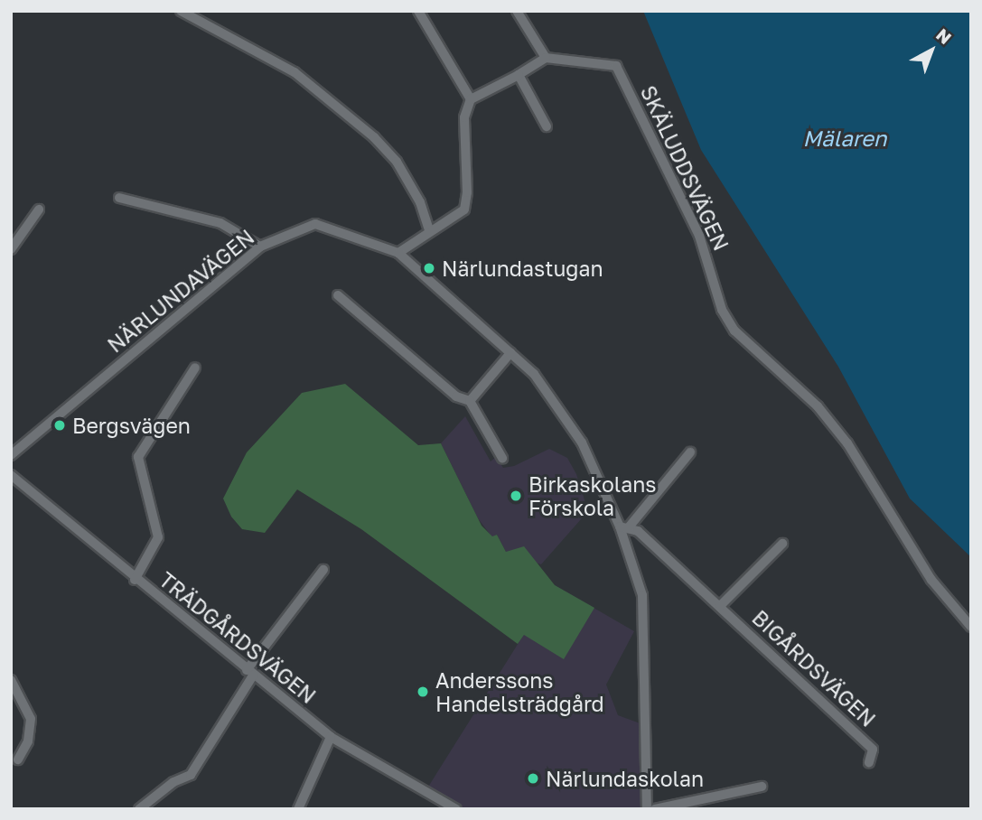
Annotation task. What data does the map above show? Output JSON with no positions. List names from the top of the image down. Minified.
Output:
{"streets":{"street":["SKÄLUDDSVÄGEN","NÄRLUNDAVÄGEN","TRÄDGÅRDSVÄGEN","BIGÅRDSVÄGEN"]},"crossings":[["NÄRLUNDAVÄGEN","BIGÅRDSVÄGEN"]],"water":["Mälaren"],"places":["Närlundastugan","Bergsvägen","Birkaskolans Förskola","Anderssons Handelsträdgård","Närlundaskolan"],"north":"top right"}
